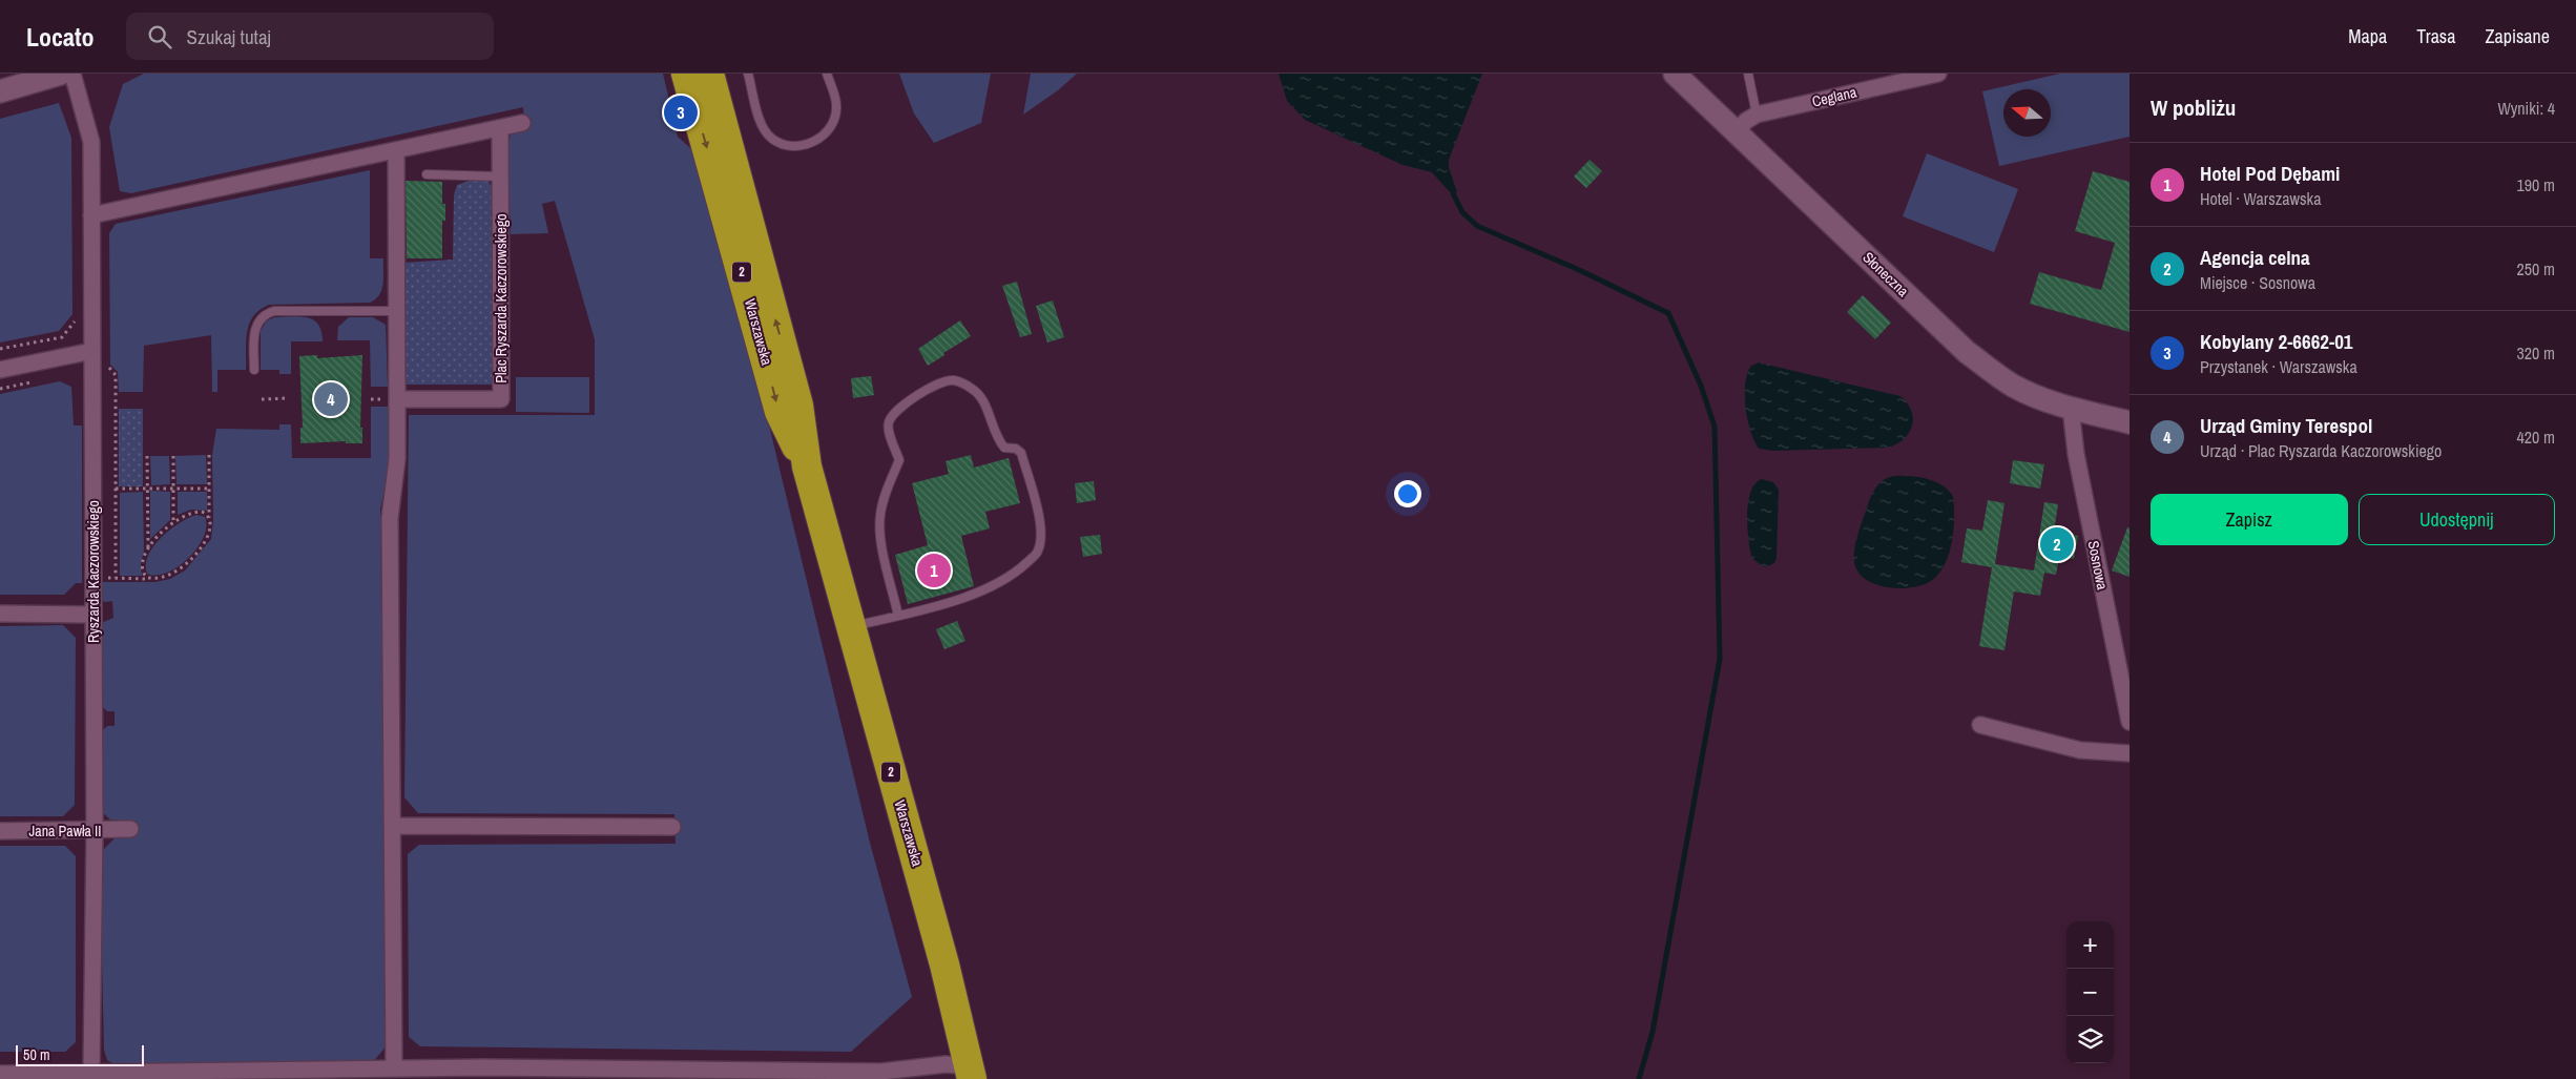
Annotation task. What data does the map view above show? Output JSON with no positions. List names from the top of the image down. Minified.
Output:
{"streets":{"highway":["2","Warszawska"],"street":["Ceglana","Słoneczna","Plac Ryszarda Kaczorowskiego","Sosnowa","Ryszarda Kaczorowskiego","Jana Pawła II"]},"crossings":[["Ceglana","Słoneczna"],["Słoneczna","Sosnowa"],["Ryszarda Kaczorowskiego","Jana Pawła II"]],"scale_bar":"50 m","north":"left","page":{"header":"Locato","search":"Szukaj tutaj","nav":["Mapa","Trasa","Zapisane"],"heading":["W pobliżu","Wyniki: 4"],"pins":["3","4","2","1"],"list":[{"mark":"1","name":"Hotel Pod Dębami","note":"Hotel · Warszawska","value":"190 m"},{"mark":"2","name":"Agencja celna","note":"Miejsce · Sosnowa","value":"250 m"},{"mark":"3","name":"Kobylany 2-6662-01","note":"Przystanek · Warszawska","value":"320 m"},{"mark":"4","name":"Urząd Gminy Terespol","note":"Urząd · Plac Ryszarda Kaczorowskiego","value":"420 m"}],"buttons":["Zapisz","Udostępnij"],"map_buttons":["+","−"],"scale":"50 m"}}
